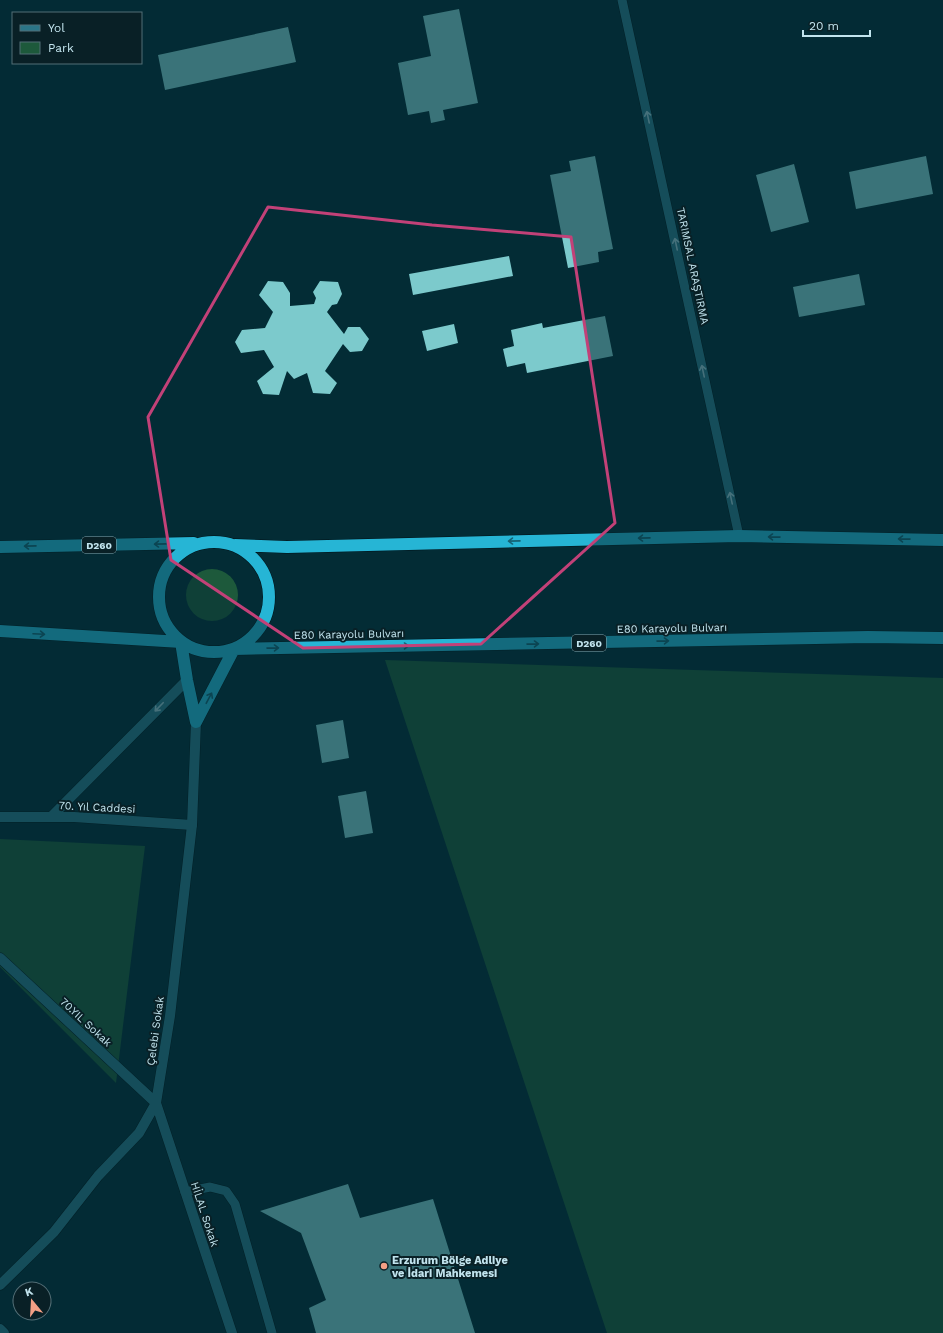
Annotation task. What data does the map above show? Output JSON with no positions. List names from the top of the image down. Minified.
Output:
{"streets":{"highway":["D260","E80 Karayolu Bulvarı"],"street":["70. Yıl Caddesi","70.YIL Sokak","Çelebi Sokak","HİLAL Sokak"],"lane":["TARIMSAL ARAŞTIRMA"]},"crossings":[["D260","E80 Karayolu Bulvarı"],["70. Yıl Caddesi","Çelebi Sokak"],["70.YIL Sokak","Çelebi Sokak"],["70.YIL Sokak","HİLAL Sokak"],["Çelebi Sokak","HİLAL Sokak"]],"one_way":["TARIMSAL ARAŞTIRMA"],"places":["Erzurum Bölge Adliye ve İdari Mahkemesi"],"legend":["Yol","Park"],"scale_bar":"20 m","north":"top"}
